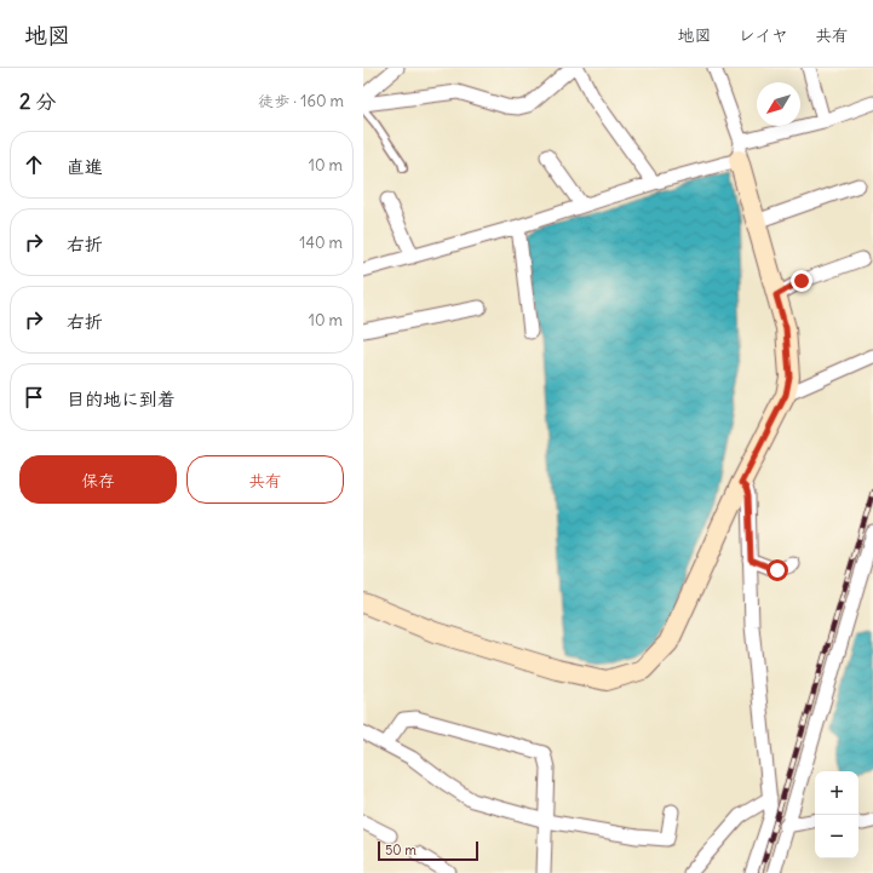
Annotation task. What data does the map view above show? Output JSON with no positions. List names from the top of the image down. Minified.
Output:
{"scale_bar":"50 m","north":"bottom left","page":{"header":"地図","nav":["地図","レイヤ","共有"],"heading":["2 分","徒歩 · 160 m"],"list":[["直進","10 m"],["右折","140 m"],["右折","10 m"],"目的地に到着"],"buttons":["保存","共有"],"map_buttons":["+","−"],"scale":"50 m"}}
